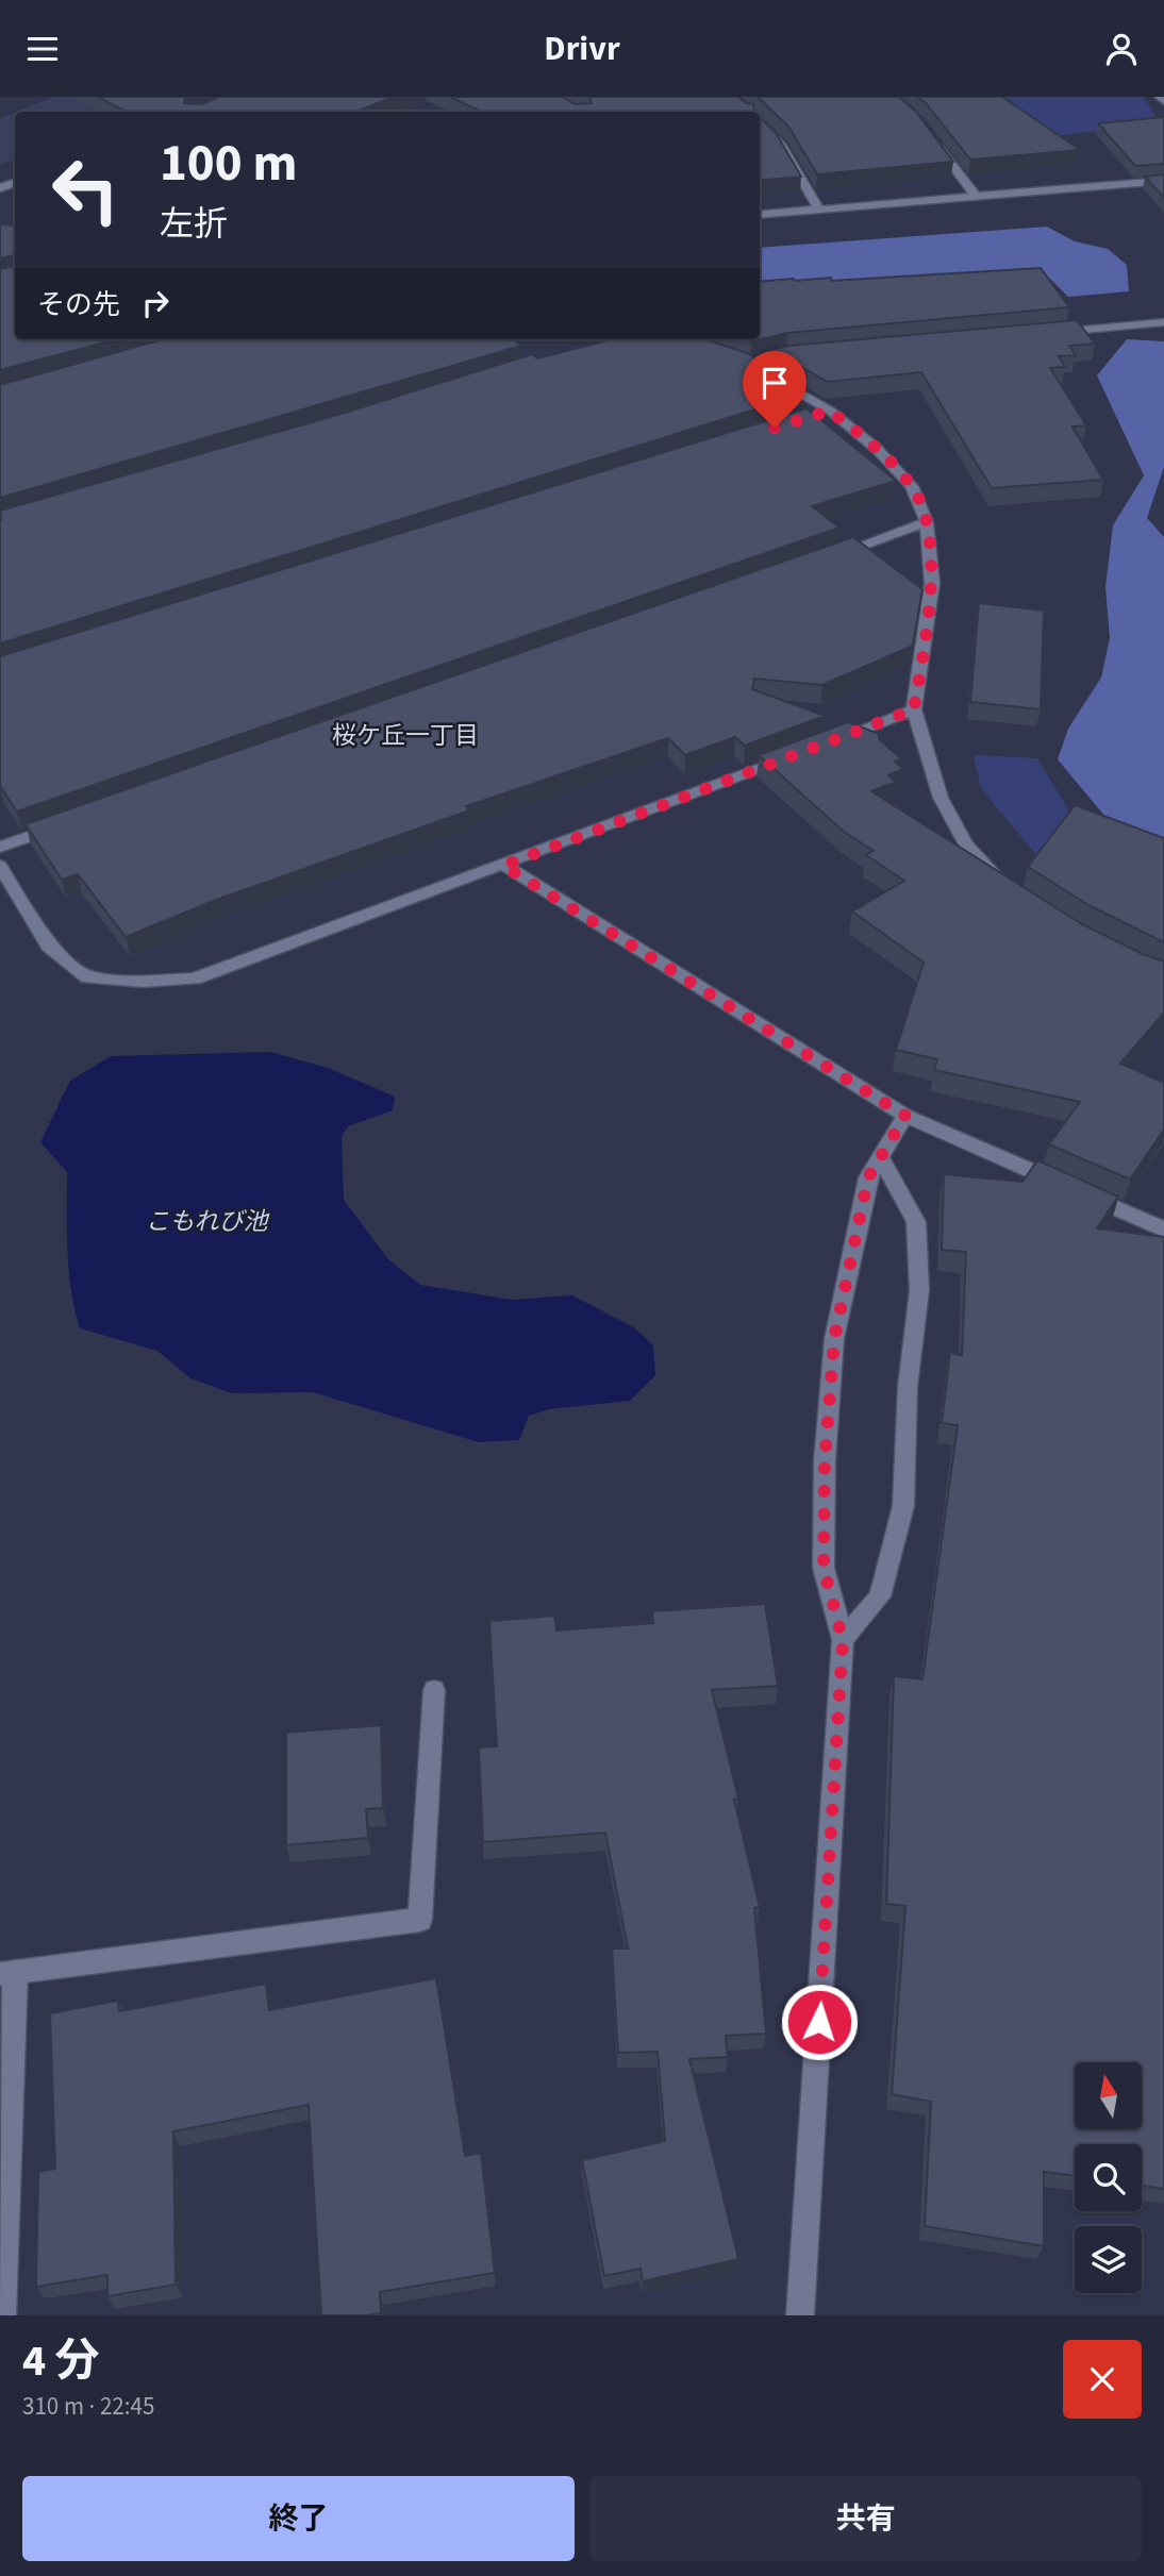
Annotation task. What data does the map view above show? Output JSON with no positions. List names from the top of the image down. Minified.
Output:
{"districts":["桜ケ丘一丁目"],"water":["こもれび池"],"north":"top","page":{"header":"Drivr","turn":["100 m","左折"],"then":"その先","heading":["4 分","310 m · 22:45"],"buttons":["終了","共有"]}}
